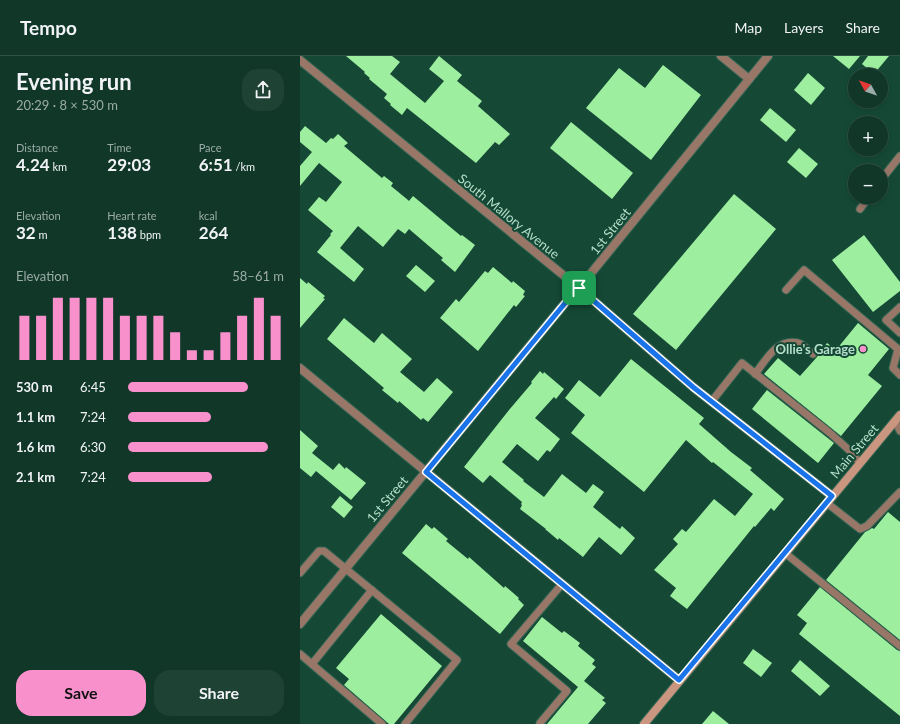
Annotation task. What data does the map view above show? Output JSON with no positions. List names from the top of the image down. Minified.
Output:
{"streets":{"main road":["Main Street"],"street":["South Mallory Avenue","1st Street"]},"crossings":[["South Mallory Avenue","1st Street"],["South Mallory Avenue","Main Street"]],"places":["Ollie's Garage"],"north":"top left","page":{"header":"Tempo","nav":["Map","Layers","Share"],"heading":["Evening run","20:29 · 8 × 530 m"],"map_buttons":["+","−"],"stats":[["Distance","4.24 km"],["Time","29:03"],["Pace","6:51 /km"],["Elevation","32 m"],["Heart rate","138 bpm"],["kcal","264"]],"chart":["Elevation","58–61 m"],"list":[{"name":"530 m","note":"6:45"},{"name":"1.1 km","note":"7:24"},{"name":"1.6 km","note":"6:30"},{"name":"2.1 km","note":"7:24"}],"buttons":["Save","Share"]}}
